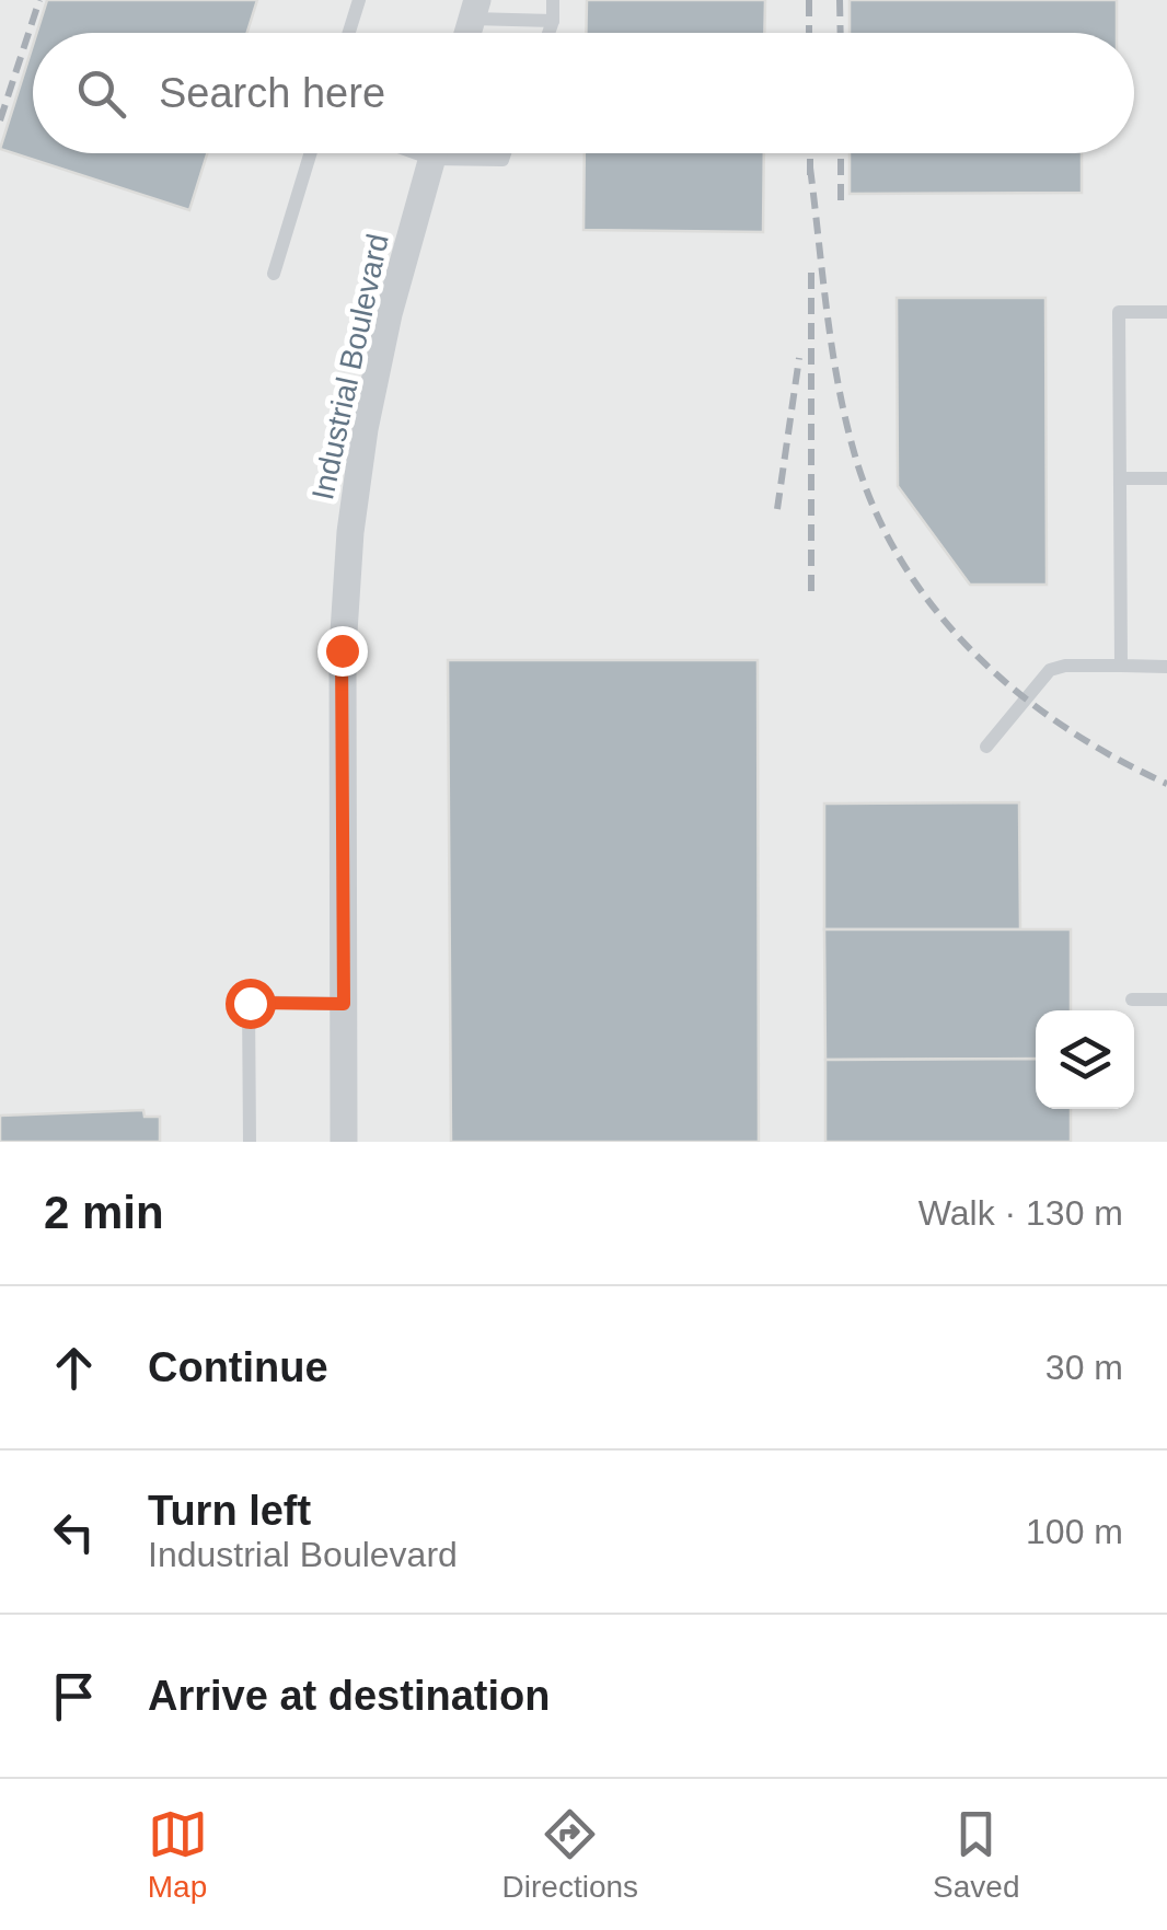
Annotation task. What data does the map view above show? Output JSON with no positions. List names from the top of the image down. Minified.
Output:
{"streets":{"street":["Industrial Boulevard"]},"page":{"search":"Search here","heading":["2 min","Walk · 130 m"],"list":[["Continue","30 m"],["Turn left","Industrial Boulevard","100 m"],"Arrive at destination"],"nav":["Map","Directions","Saved"]}}
